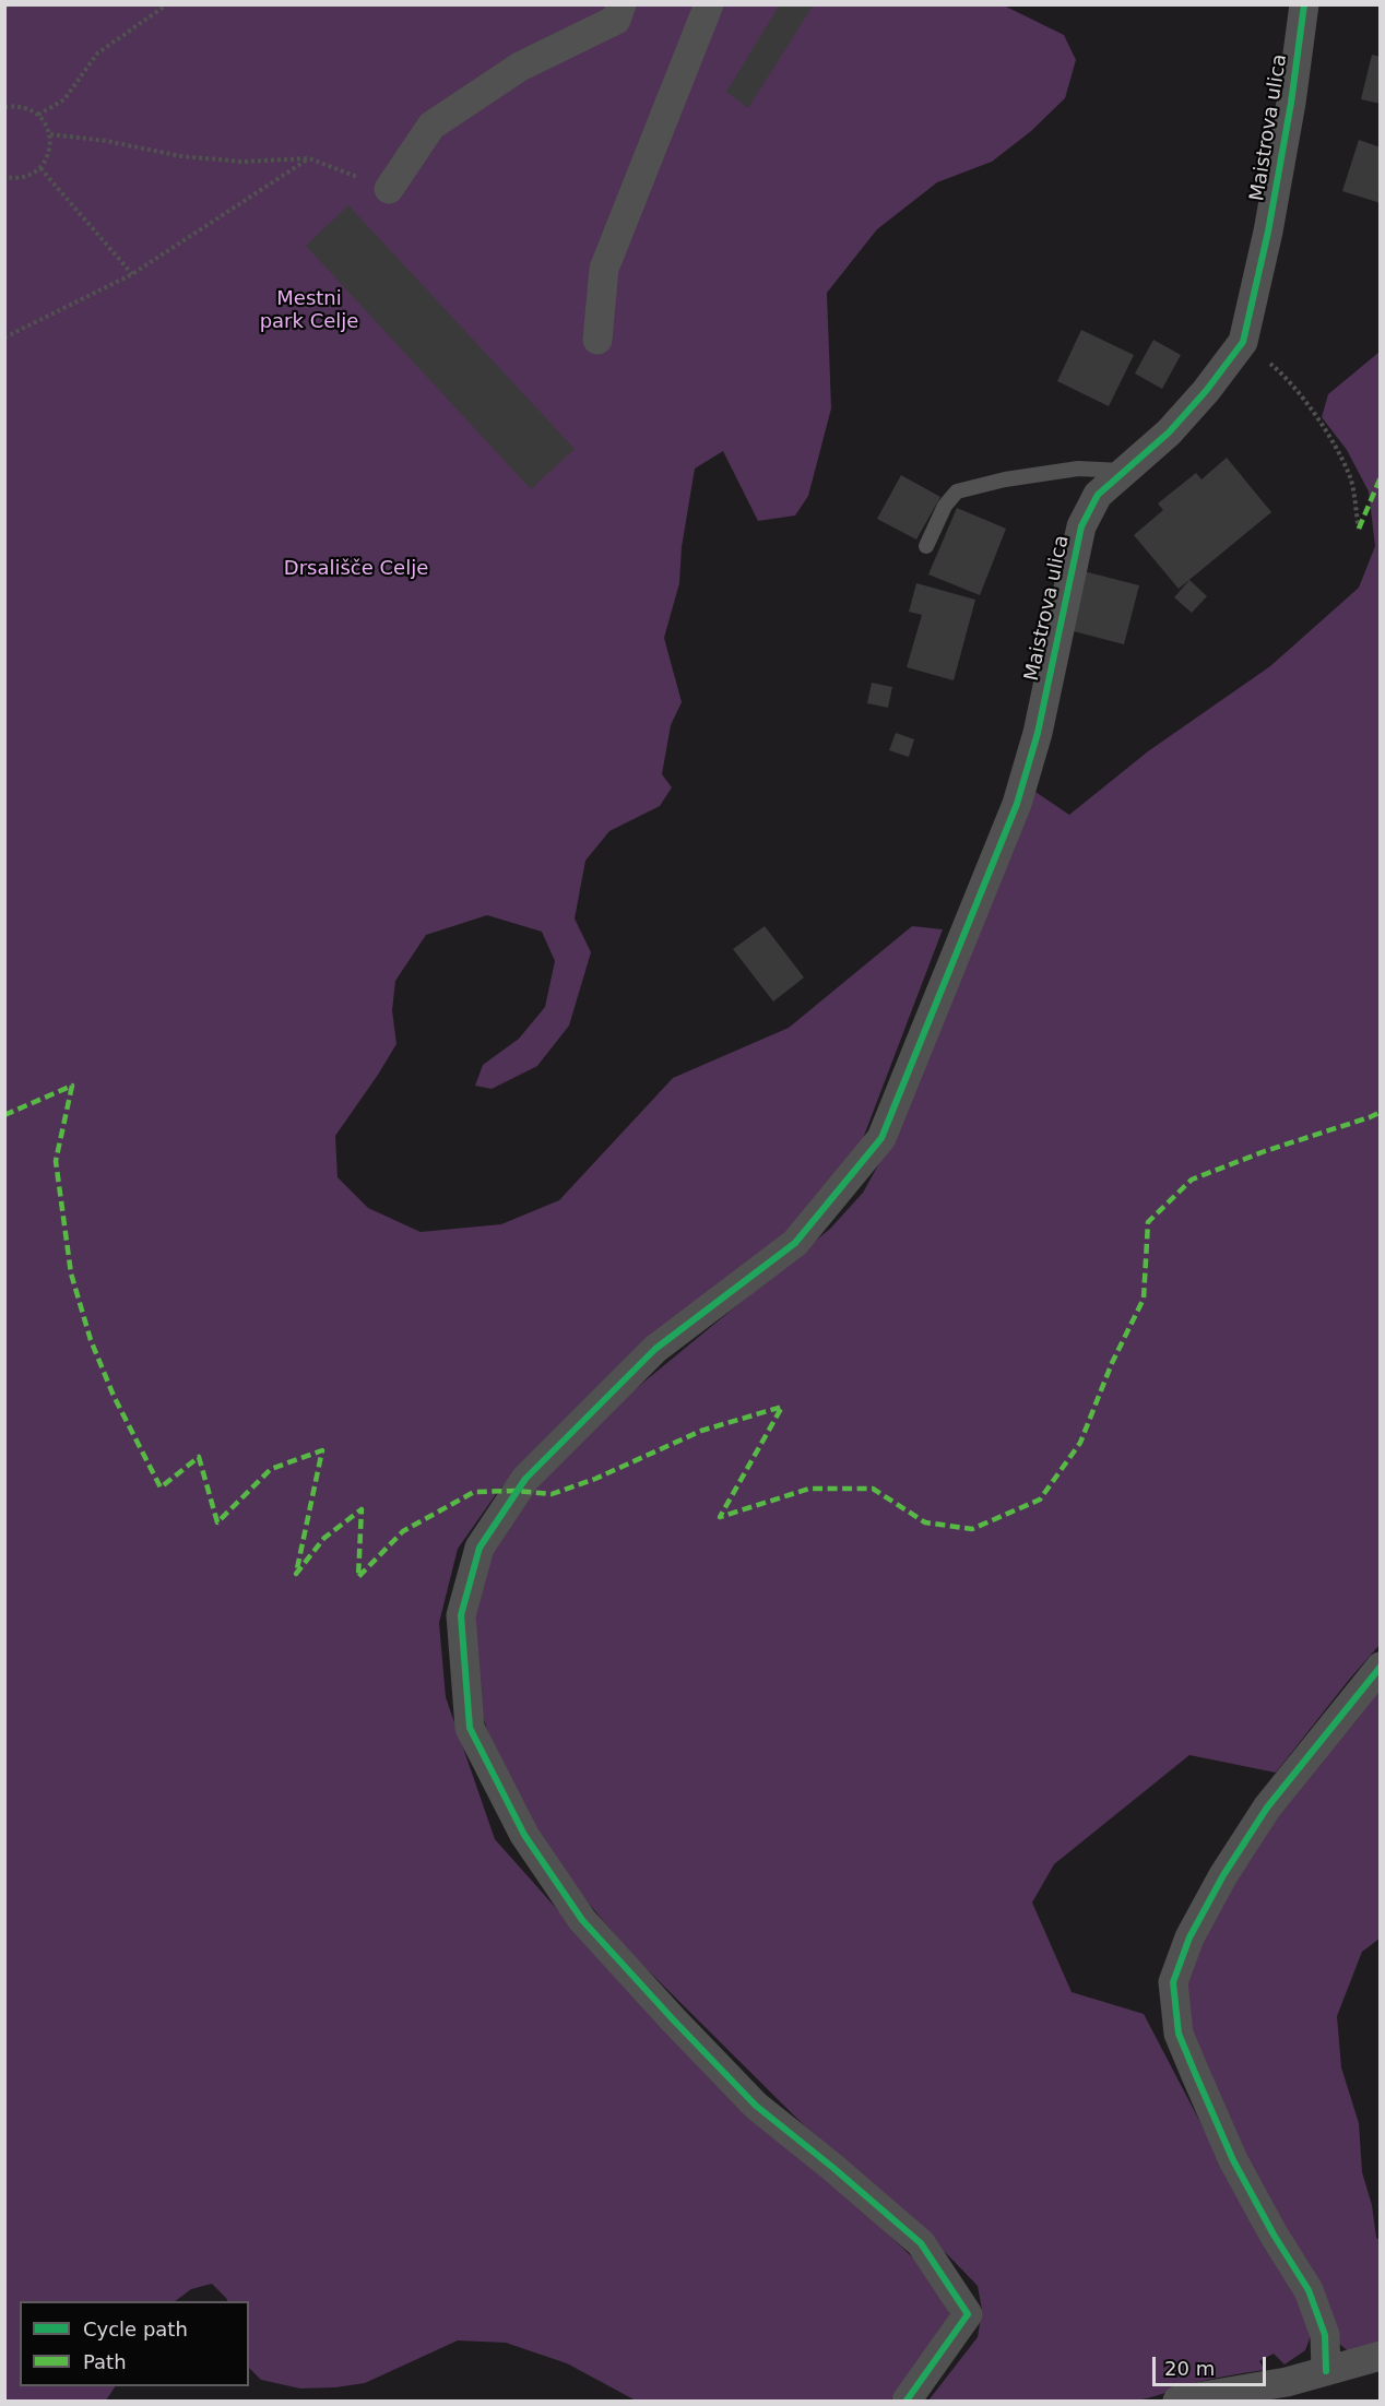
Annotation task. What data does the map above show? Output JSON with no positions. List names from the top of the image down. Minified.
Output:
{"streets":{"street":["Maistrova ulica"]},"parks":["Mestni park Celje","Drsališče Celje"],"legend":["Cycle path","Path"],"scale_bar":"20 m"}
